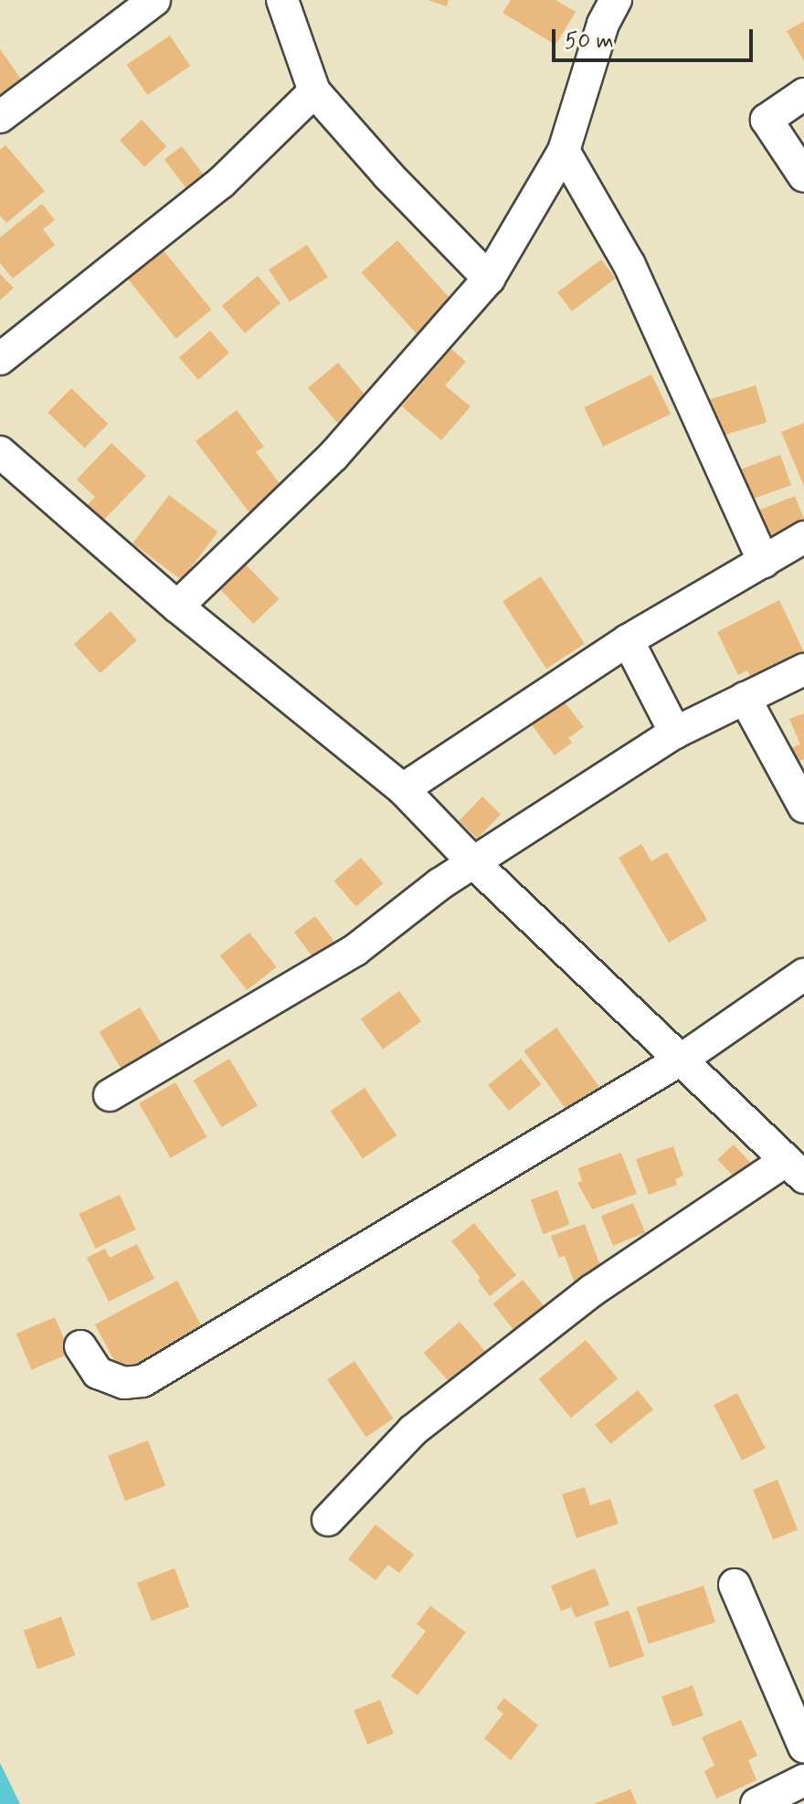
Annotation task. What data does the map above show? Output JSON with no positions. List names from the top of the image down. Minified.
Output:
{"scale_bar":"50 m"}
